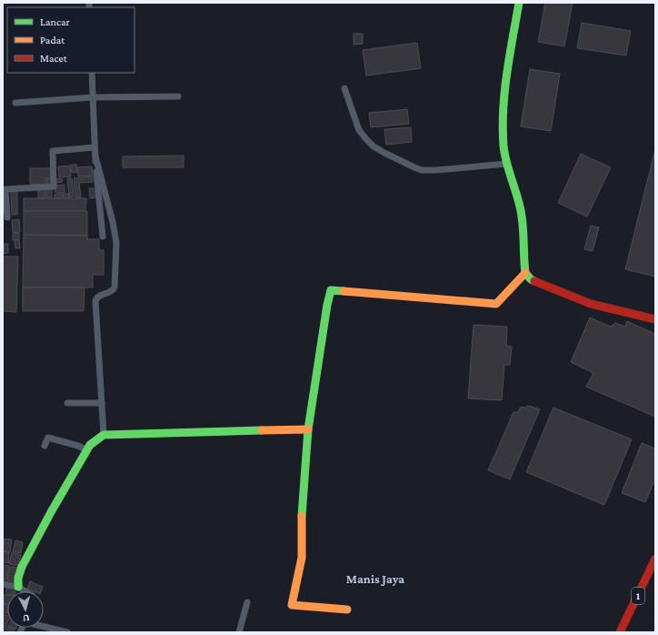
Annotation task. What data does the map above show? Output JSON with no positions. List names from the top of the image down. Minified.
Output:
{"streets":{"main road":["1"]},"districts":["Manis Jaya"],"legend":["Lancar","Padat","Macet"],"north":"bottom"}
